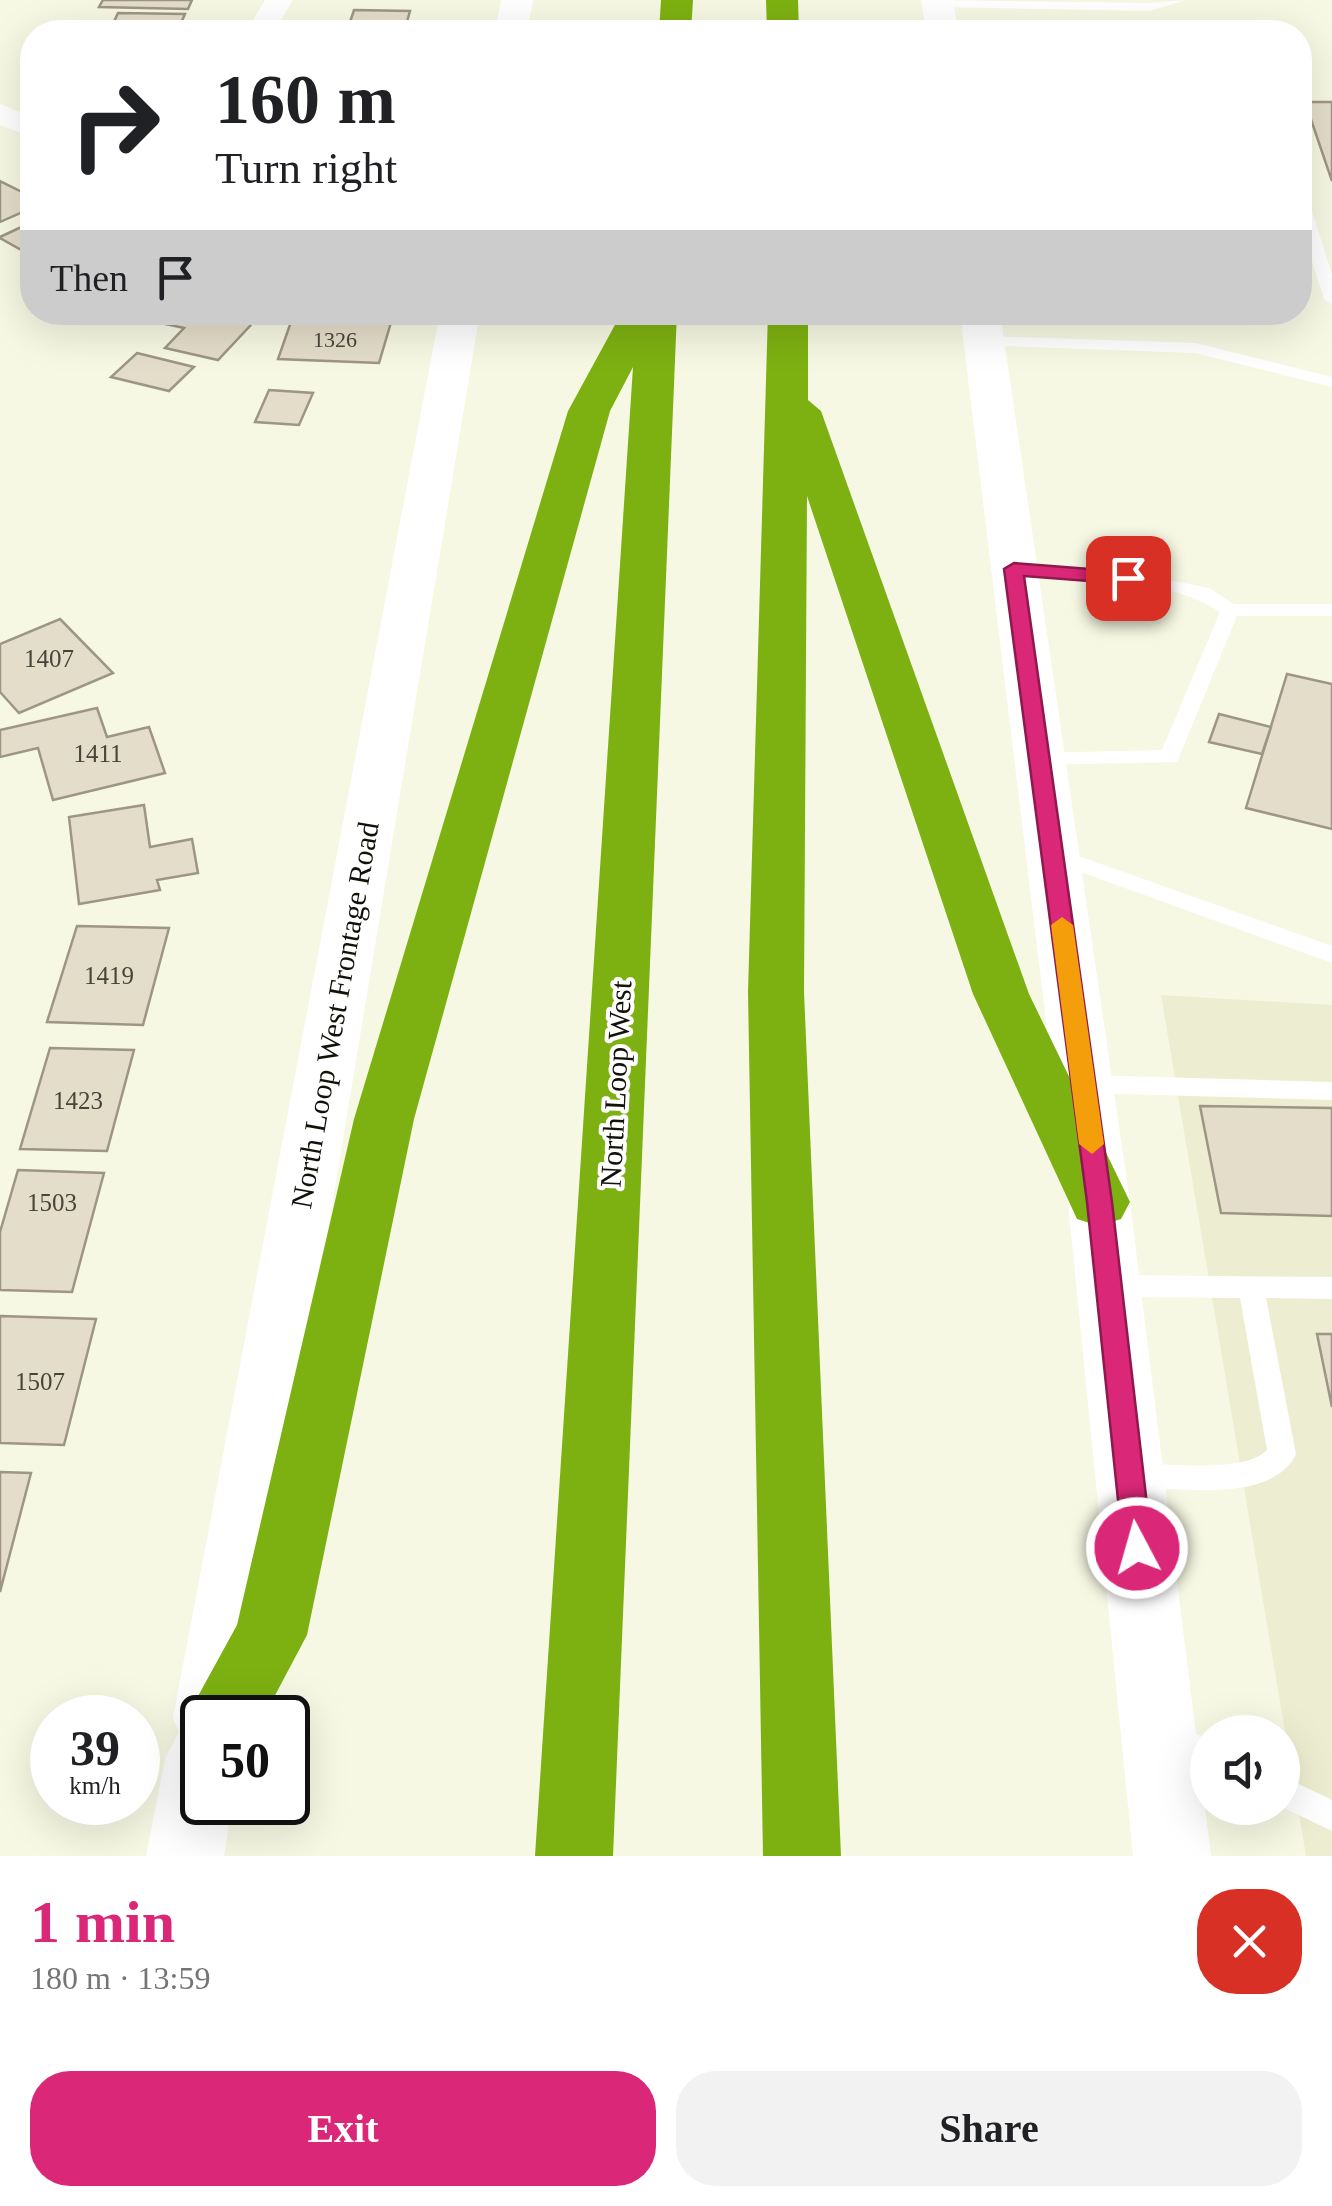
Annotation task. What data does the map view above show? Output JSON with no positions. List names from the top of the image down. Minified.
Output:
{"streets":{"highway":["North Loop West"],"main road":["North Loop West Frontage Road"]},"house_numbers":["1326","1407","1411","1419","1423","1503","1507"],"page":{"turn":["160 m","Turn right"],"then":"Then","speed":"39 km/h","limit":"50","heading":["1 min","180 m · 13:59"],"buttons":["Exit","Share"]}}
